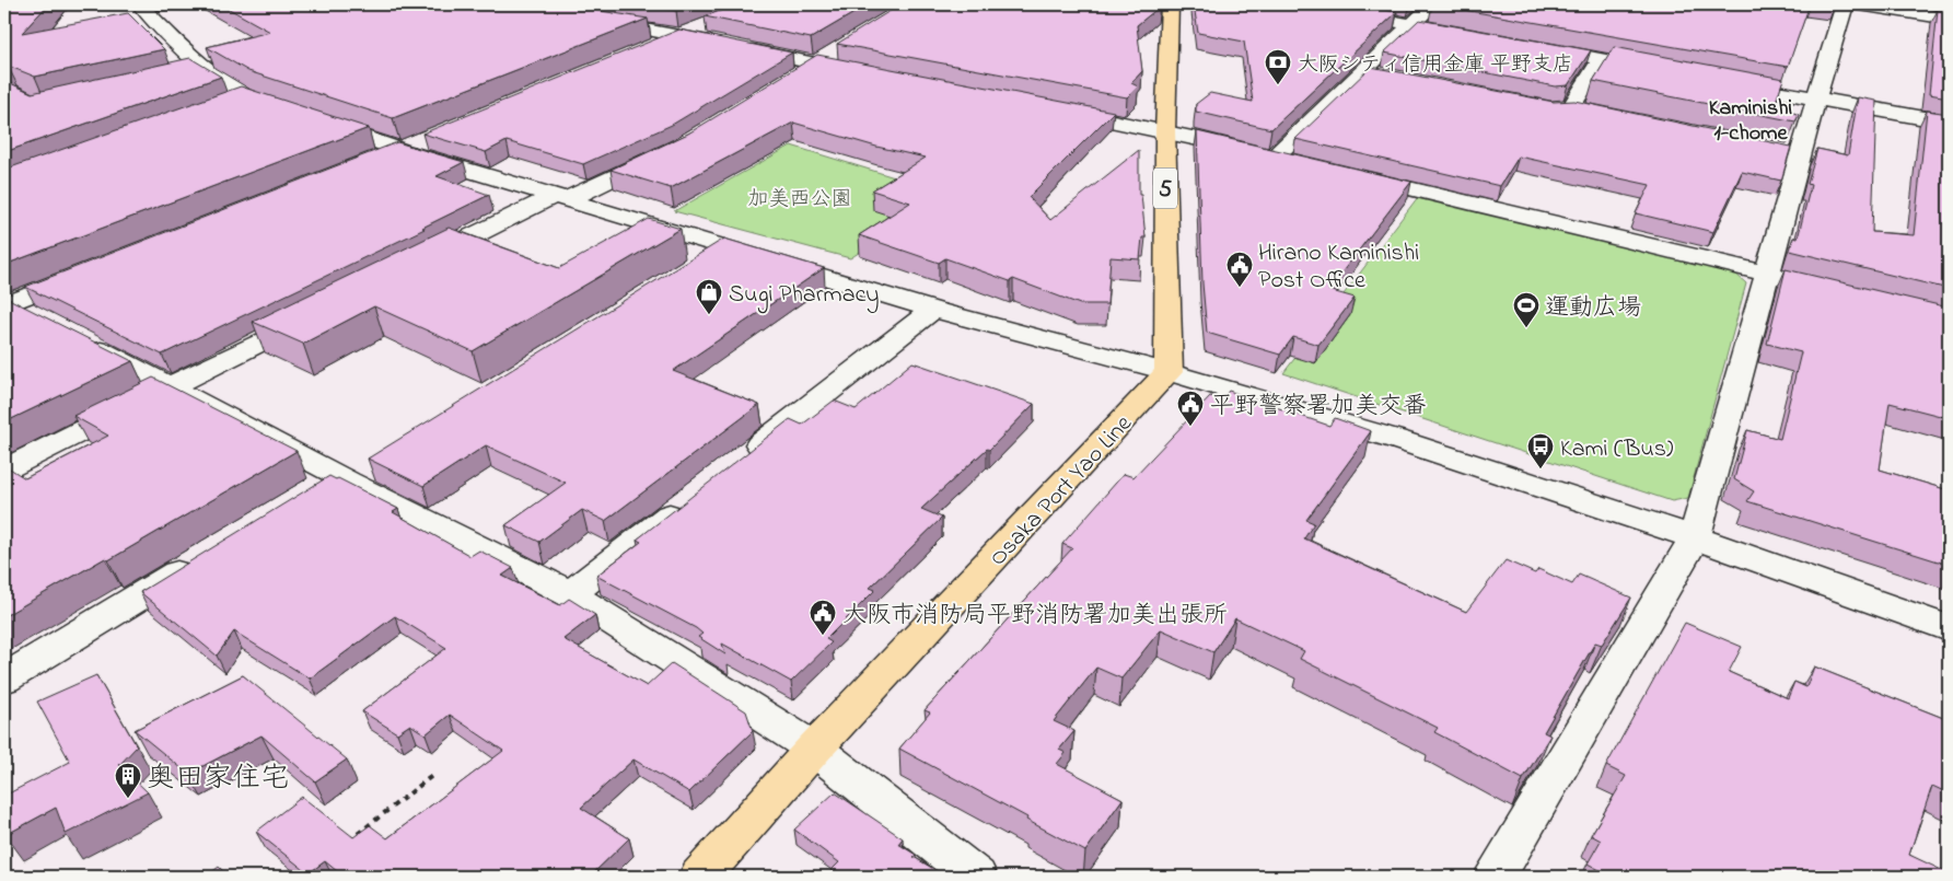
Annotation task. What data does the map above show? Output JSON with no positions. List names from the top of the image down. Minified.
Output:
{"streets":{"main road":["5","Osaka Port Yao Line"]},"crossings":[["5","Osaka Port Yao Line"]],"districts":["Kaminishi 1-chome"],"parks":["加美西公園"],"places":{"bank":["大阪シティ信用金庫 平野支店"],"public building":["Hirano Kaminishi Post Office","平野警察署加美交番","大阪市消防局平野消防署加美出張所"],"shop":["Sugi Pharmacy"],"sports":["運動広場"],"bus stop":["Kami (Bus)"],"building":["奥田家住宅"]}}
